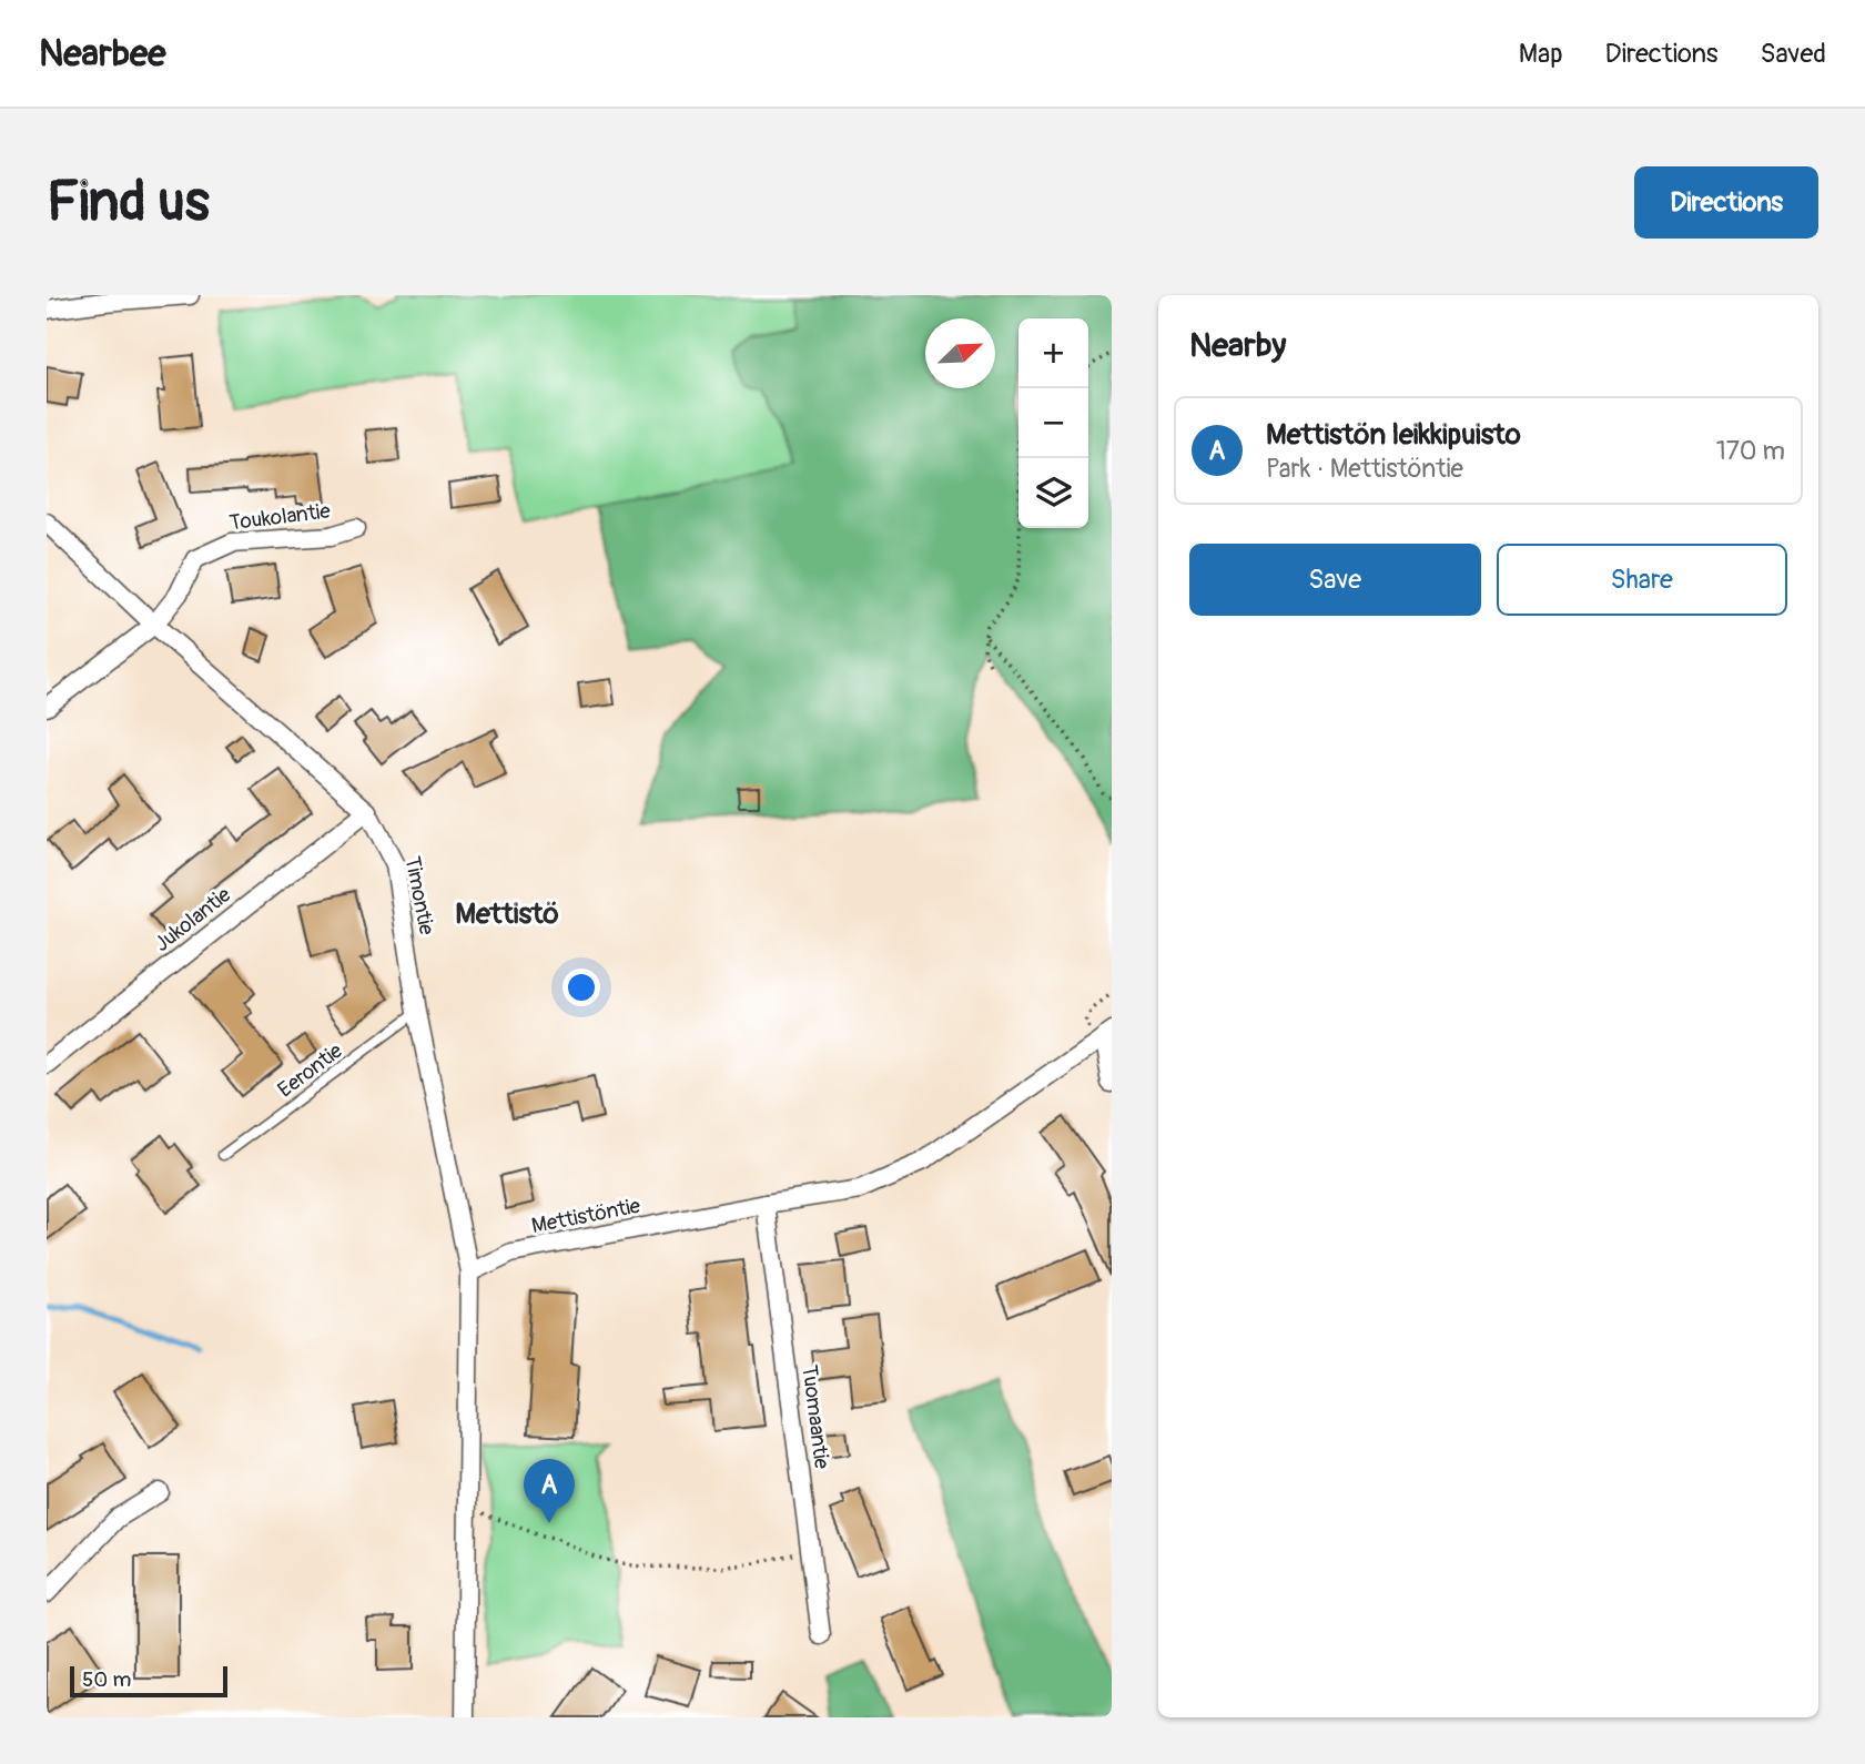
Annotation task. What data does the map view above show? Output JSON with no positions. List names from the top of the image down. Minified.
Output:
{"streets":{"street":["Toukolantie","Timontie","Jukolantie","Mettistöntie","Tuomaantie"],"lane":["Eerontie"]},"crossings":[["Toukolantie","Timontie"],["Timontie","Jukolantie"],["Timontie","Eerontie"],["Timontie","Mettistöntie"],["Mettistöntie","Tuomaantie"]],"districts":["Mettistö"],"scale_bar":"50 m","north":"top right","page":{"header":"Nearbee","nav":["Map","Directions","Saved"],"buttons":["Directions",["Save","Share"]],"title":"Find us","heading":"Nearby","map_buttons":["+","−"],"list":[{"mark":"A","name":"Mettistön leikkipuisto","note":"Park · Mettistöntie","value":"170 m"}],"pins":"A","scale":"50 m"}}
